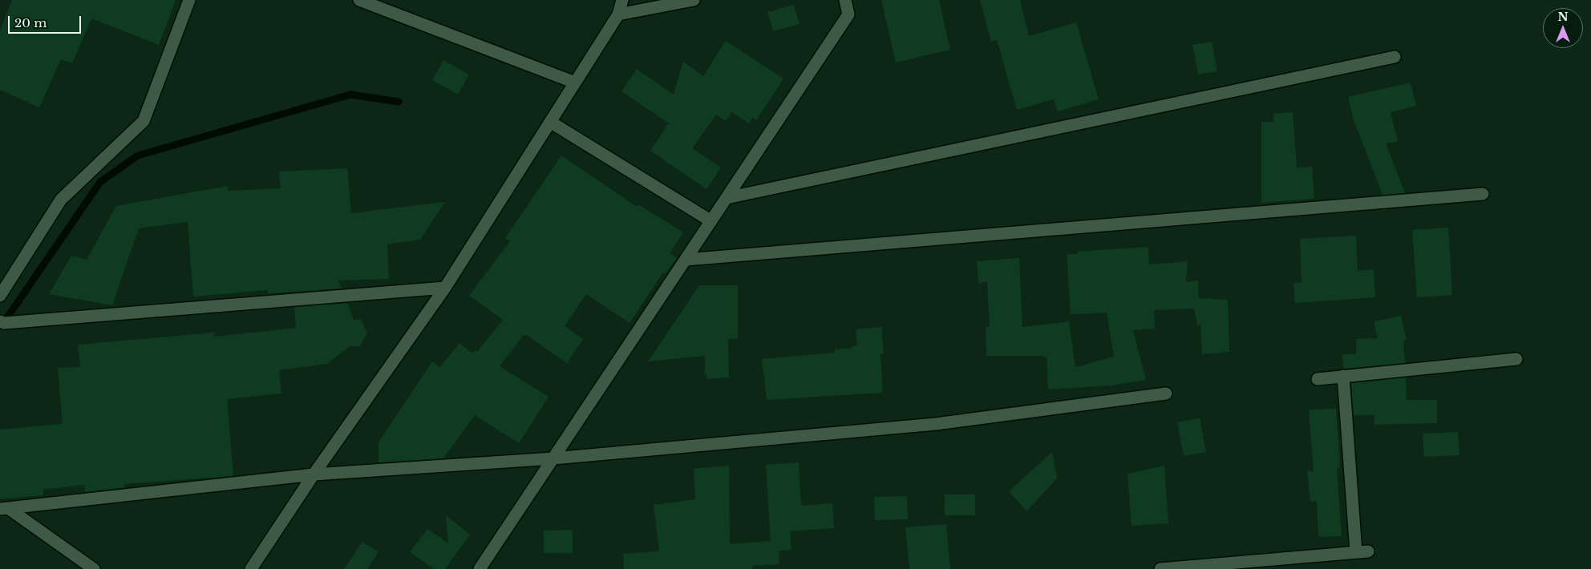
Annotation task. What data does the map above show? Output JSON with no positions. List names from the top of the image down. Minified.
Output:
{"scale_bar":"20 m","north":"top"}
